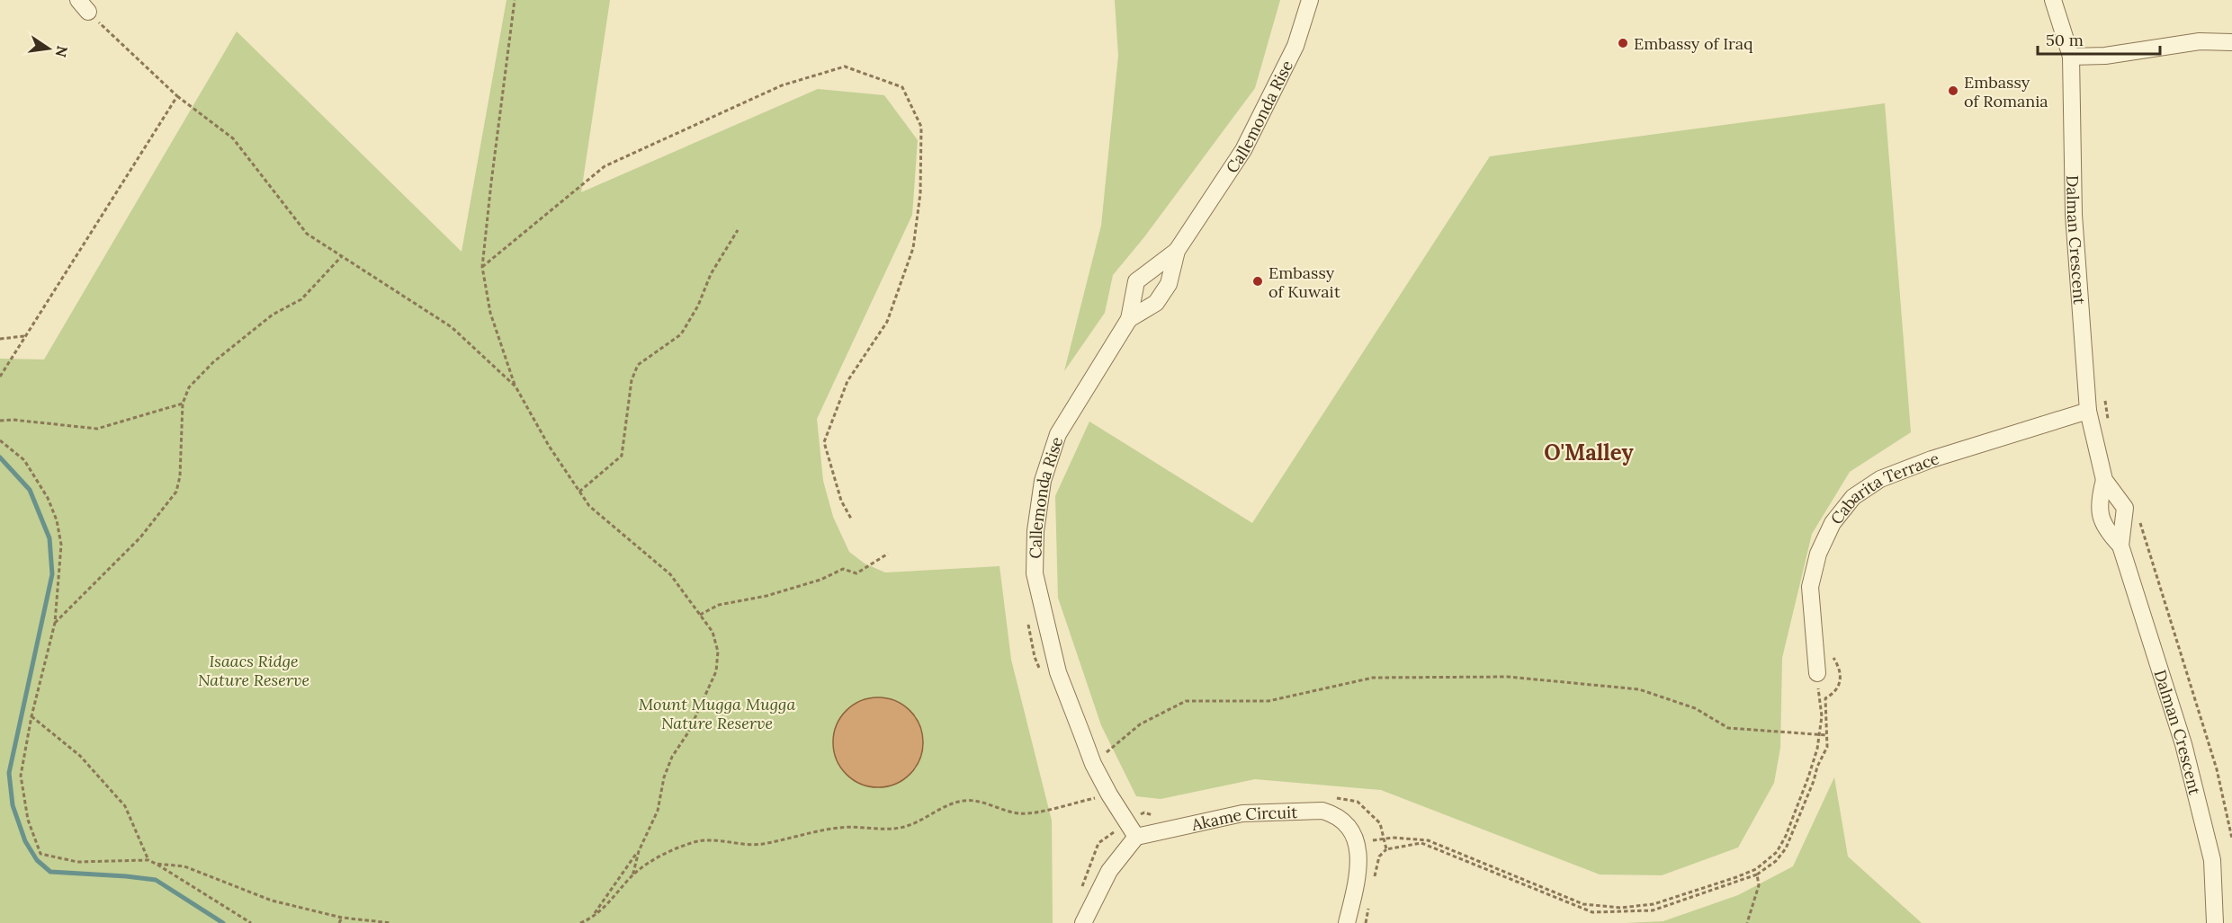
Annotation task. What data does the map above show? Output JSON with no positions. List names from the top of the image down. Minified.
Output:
{"streets":{"street":["Callemonda Rise","Dalman Crescent","Cabarita Terrace","Akame Circuit"]},"crossings":[["Callemonda Rise","Akame Circuit"],["Dalman Crescent","Cabarita Terrace"]],"districts":["O'Malley"],"parks":["Isaacs Ridge Nature Reserve","Mount Mugga Mugga Nature Reserve"],"places":["Embassy of Iraq","Embassy of Romania","Embassy of Kuwait"],"scale_bar":"50 m","north":"right"}
